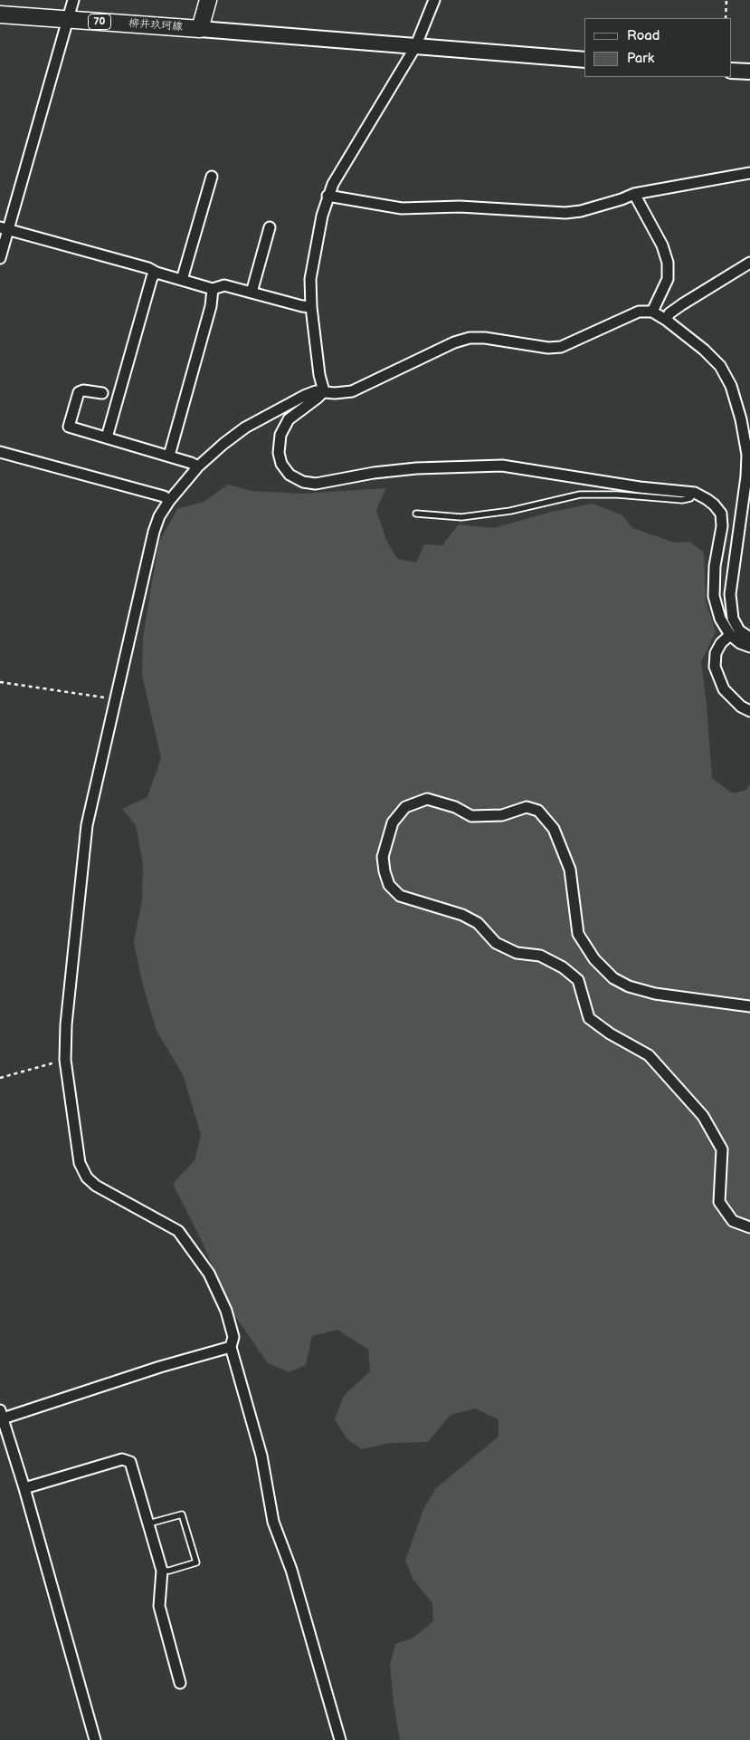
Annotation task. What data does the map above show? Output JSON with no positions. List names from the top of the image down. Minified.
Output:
{"streets":{"main road":["70","柳井玖珂線"]},"legend":["Road","Park"]}
